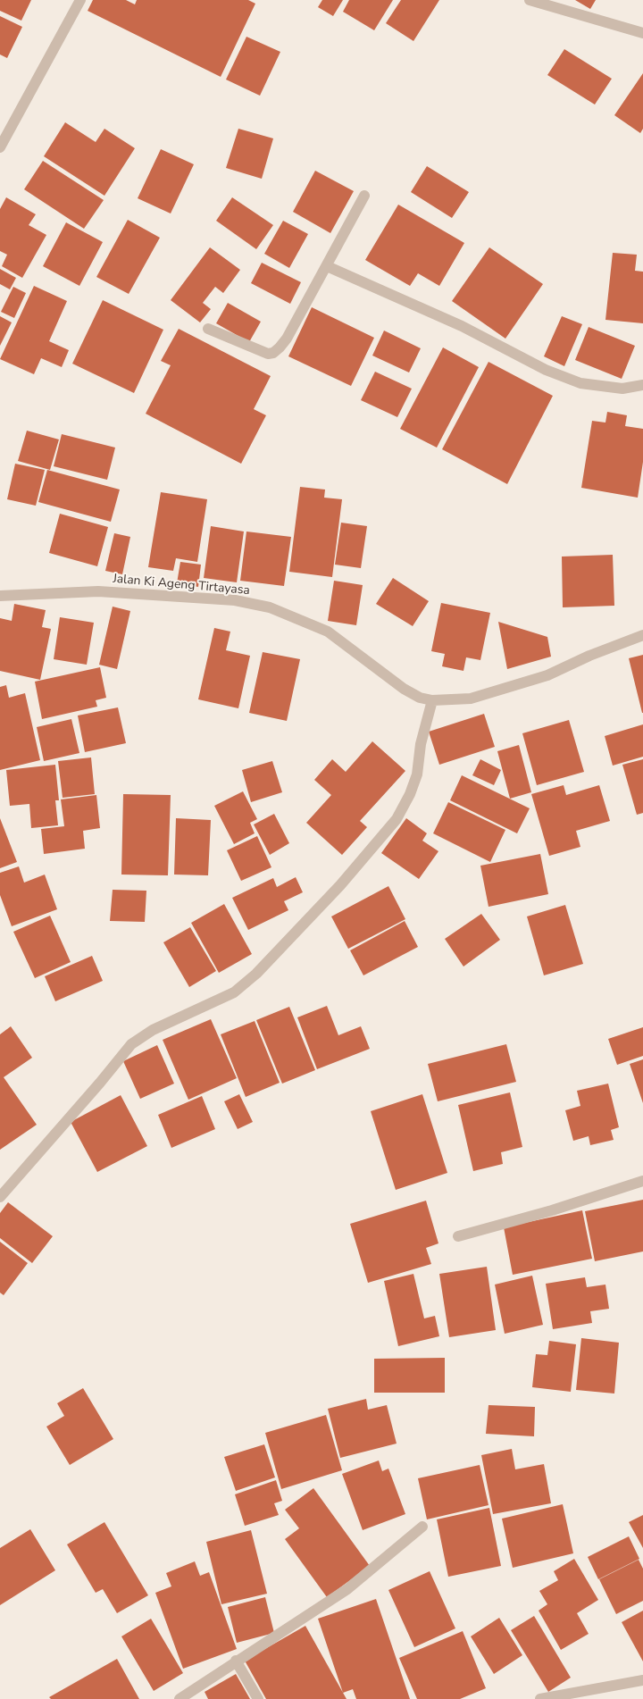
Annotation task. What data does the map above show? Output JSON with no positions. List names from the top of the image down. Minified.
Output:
{"streets":{"street":["Jalan Ki Ageng Tirtayasa"]}}
